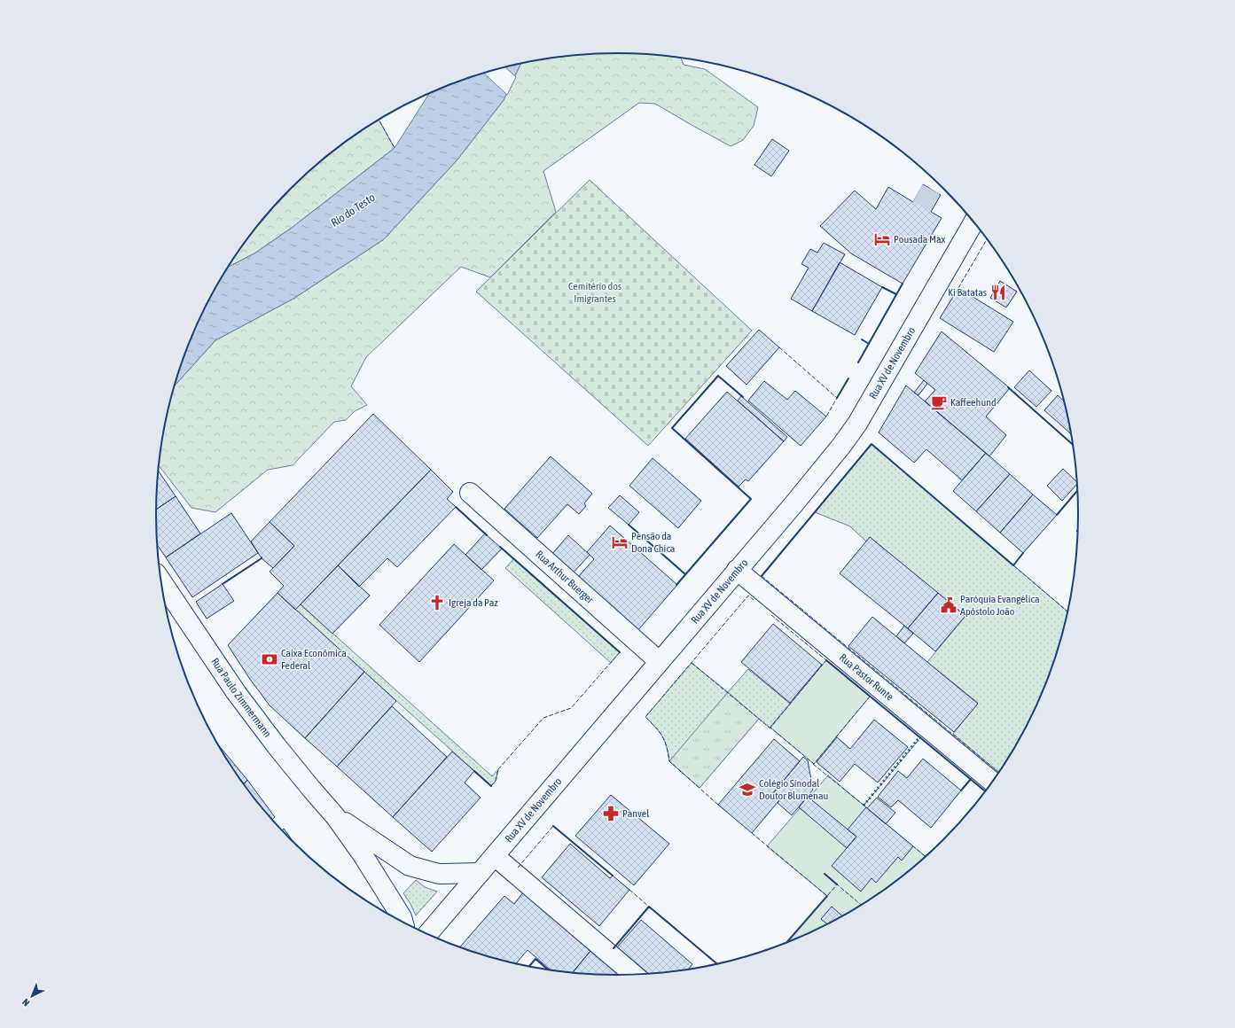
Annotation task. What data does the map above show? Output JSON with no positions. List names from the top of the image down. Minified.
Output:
{"streets":{"main road":["Rua XV de Novembro","Rua Arthur Buerger","Rua Pastor Runte","Rua Paulo Zimmermann"]},"crossings":[["Rua XV de Novembro","Rua Arthur Buerger"],["Rua XV de Novembro","Rua Pastor Runte"],["Rua XV de Novembro","Rua Paulo Zimmermann"]],"water":["Rio do Testo"],"parks":["Cemitério dos Imigrantes"],"places":{"hotel":["Pousada Max","Pensão da Dona Chica"],"restaurant":["Ki Batatas"],"cafe":["Kaffeehund"],"church":["Igreja da Paz"],"public building":["Paróquia Evangélica Apóstolo João"],"bank":["Caixa Econômica Federal"],"school or university":["Colégio Sinodal Doutor Blumenau"],"pharmacy":["Panvel"]},"north":"bottom left"}
